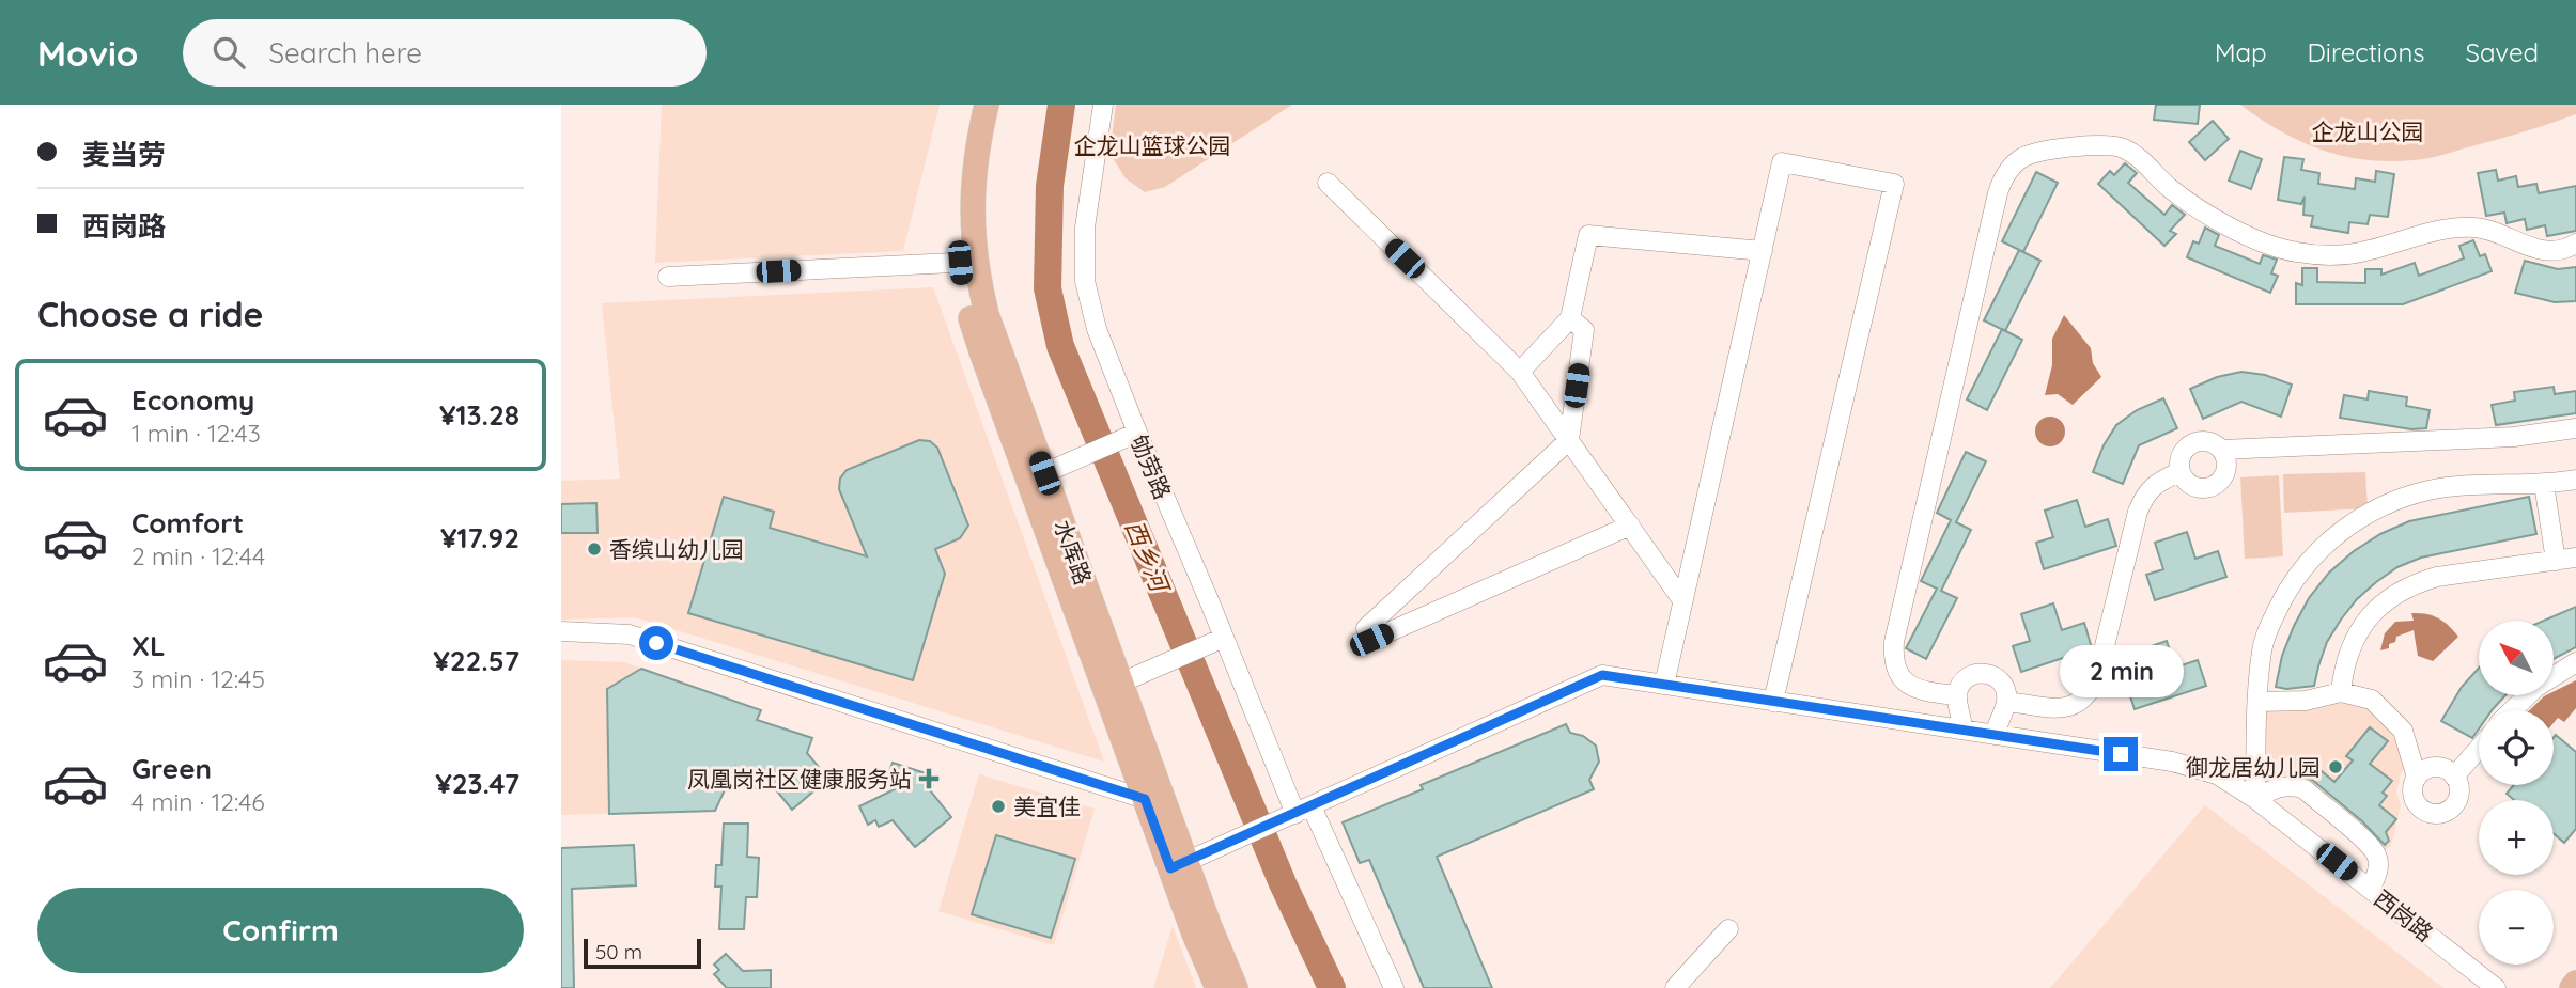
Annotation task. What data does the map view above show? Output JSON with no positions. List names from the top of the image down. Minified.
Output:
{"streets":{"main road":["水库路"],"street":["劬劳路","西岗路"]},"crossings":[["劬劳路","西岗路"],["水库路","西岗路"]],"water":["西乡河"],"parks":["企龙山公园","企龙山篮球公园"],"places":{"other":["香缤山幼儿园","御龙居幼儿园","美宜佳"],"health":["凤凰岗社区健康服务站"]},"scale_bar":"50 m","north":"top left","page":{"header":"Movio","search":"Search here","nav":["Map","Directions","Saved"],"banner":["麦当劳","西岗路"],"heading":"Choose a ride","list":[{"name":"Economy","note":"1 min · 12:43","value":"¥13.28"},{"name":"Comfort","note":"2 min · 12:44","value":"¥17.92"},{"name":"XL","note":"3 min · 12:45","value":"¥22.57"},{"name":"Green","note":"4 min · 12:46","value":"¥23.47"}],"map_buttons":["+","−"],"bubble":"2 min","buttons":"Confirm","scale":"50 m"}}
